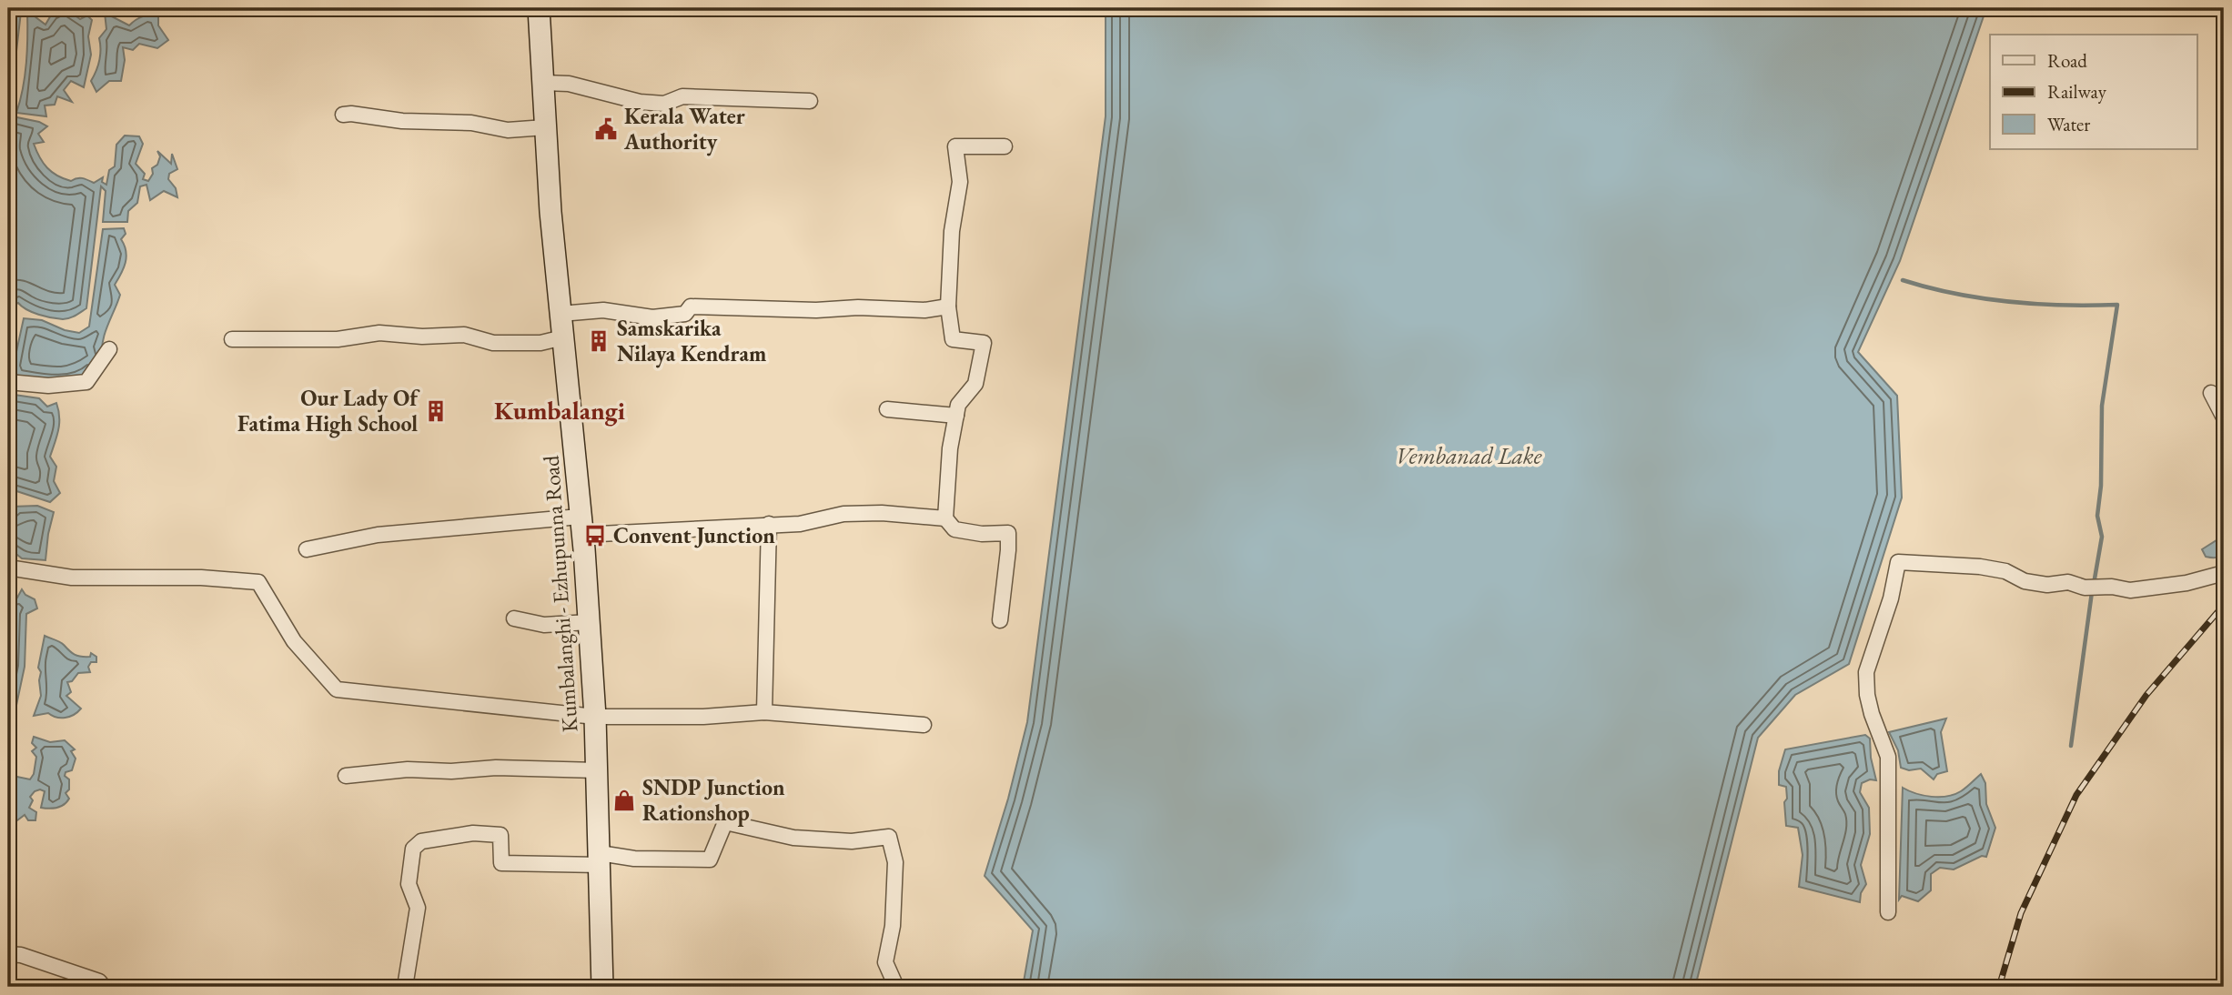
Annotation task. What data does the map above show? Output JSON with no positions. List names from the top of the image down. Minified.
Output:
{"streets":{"main road":["Kumbalanghi - Ezhupunna Road"]},"districts":["Kumbalangi"],"water":["Vembanad Lake"],"places":{"public building":["Kerala Water Authority"],"building":["Samskarika Nilaya Kendram","Our Lady Of Fatima High School"],"bus stop":["Convent Junction"],"shop":["SNDP Junction Rationshop"]},"legend":["Road","Railway","Water"]}
